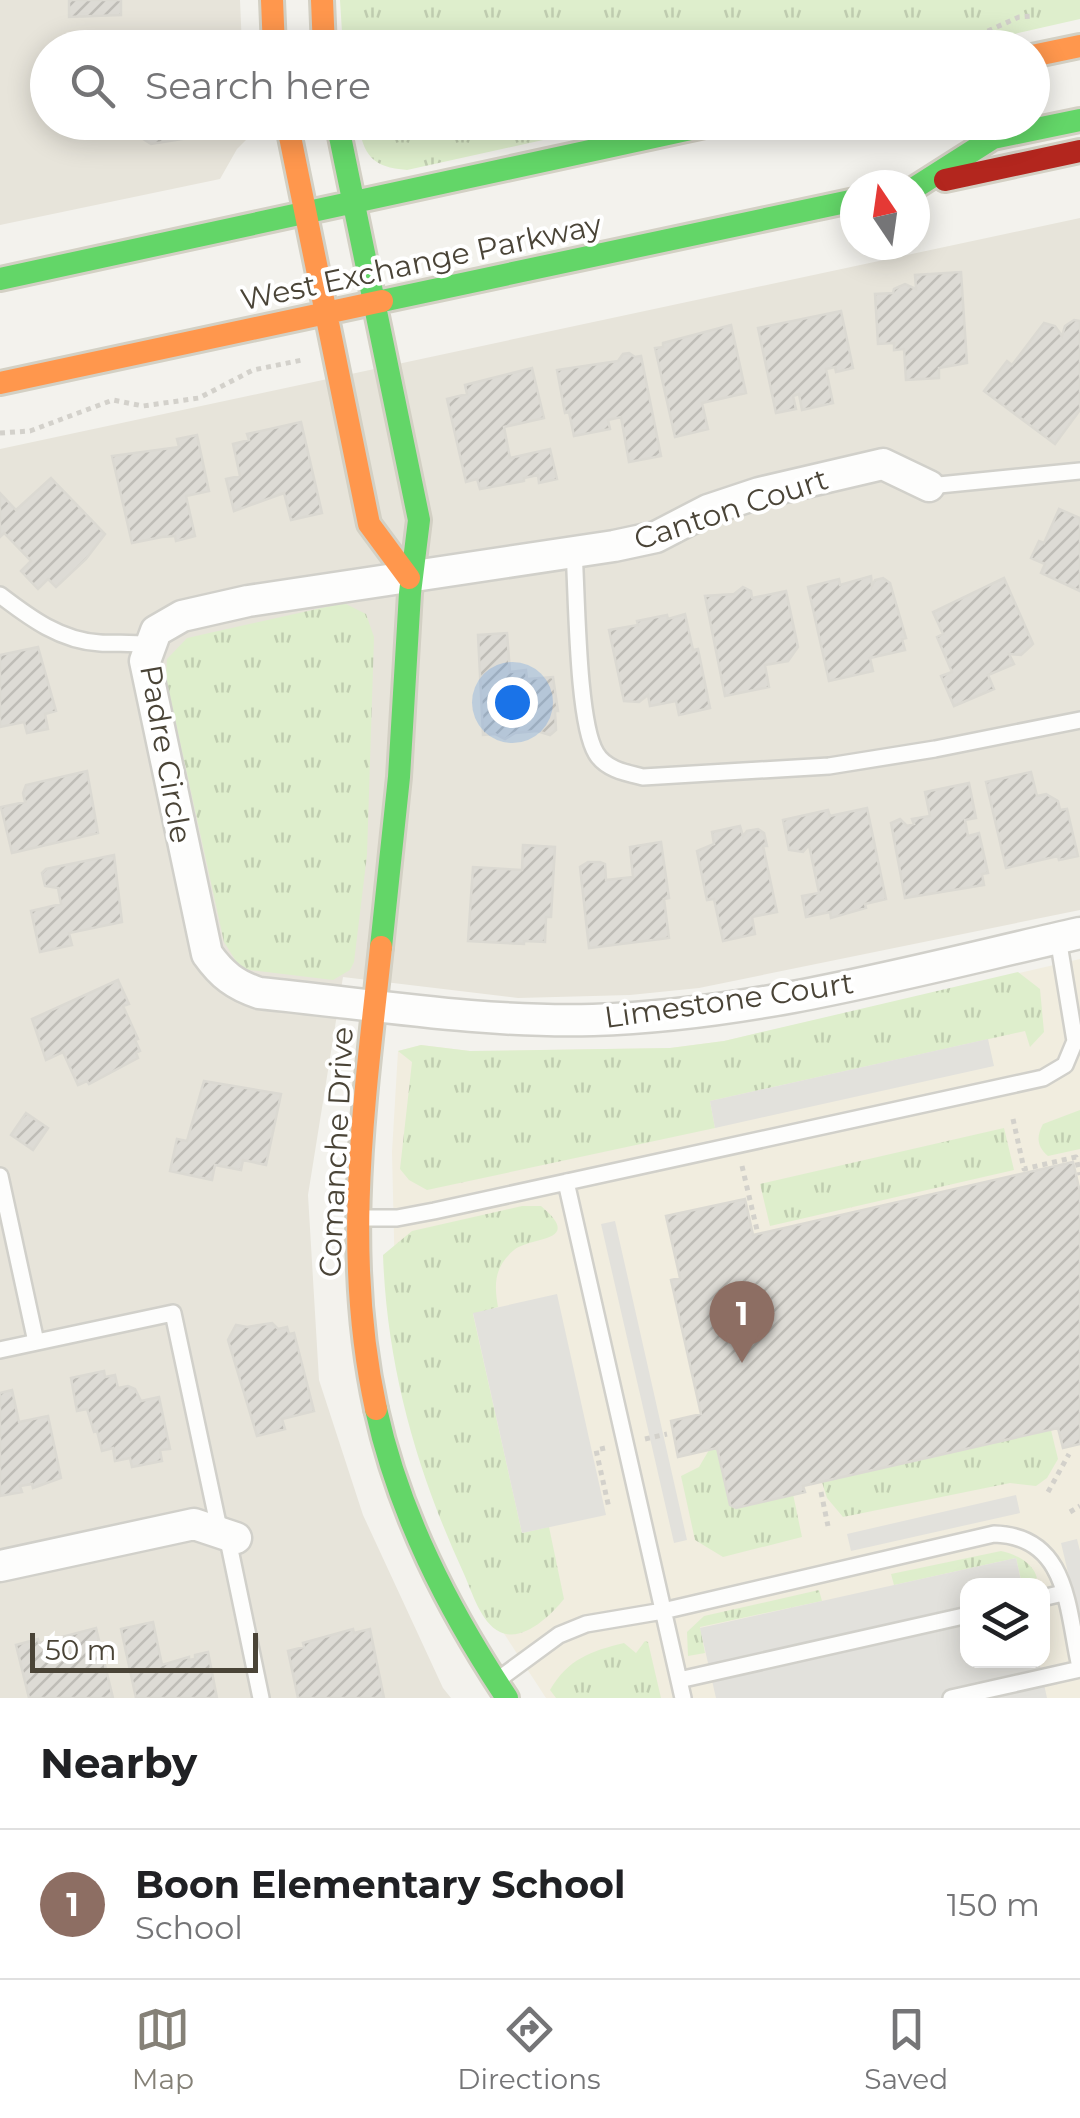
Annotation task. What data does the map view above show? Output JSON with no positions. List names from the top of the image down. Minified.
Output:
{"streets":{"street":["West Exchange Parkway","Canton Court","Padre Circle","Limestone Court","Comanche Drive"]},"crossings":[["West Exchange Parkway","Comanche Drive"],["Canton Court","Padre Circle"],["Canton Court","Comanche Drive"],["Padre Circle","Limestone Court"],["Padre Circle","Comanche Drive"],["Limestone Court","Comanche Drive"]],"scale_bar":"50 m","north":"top","page":{"search":"Search here","pins":"1","scale":"50 m","heading":"Nearby","list":[{"mark":"1","name":"Boon Elementary School","note":"School","value":"150 m"}],"nav":["Map","Directions","Saved"]}}
